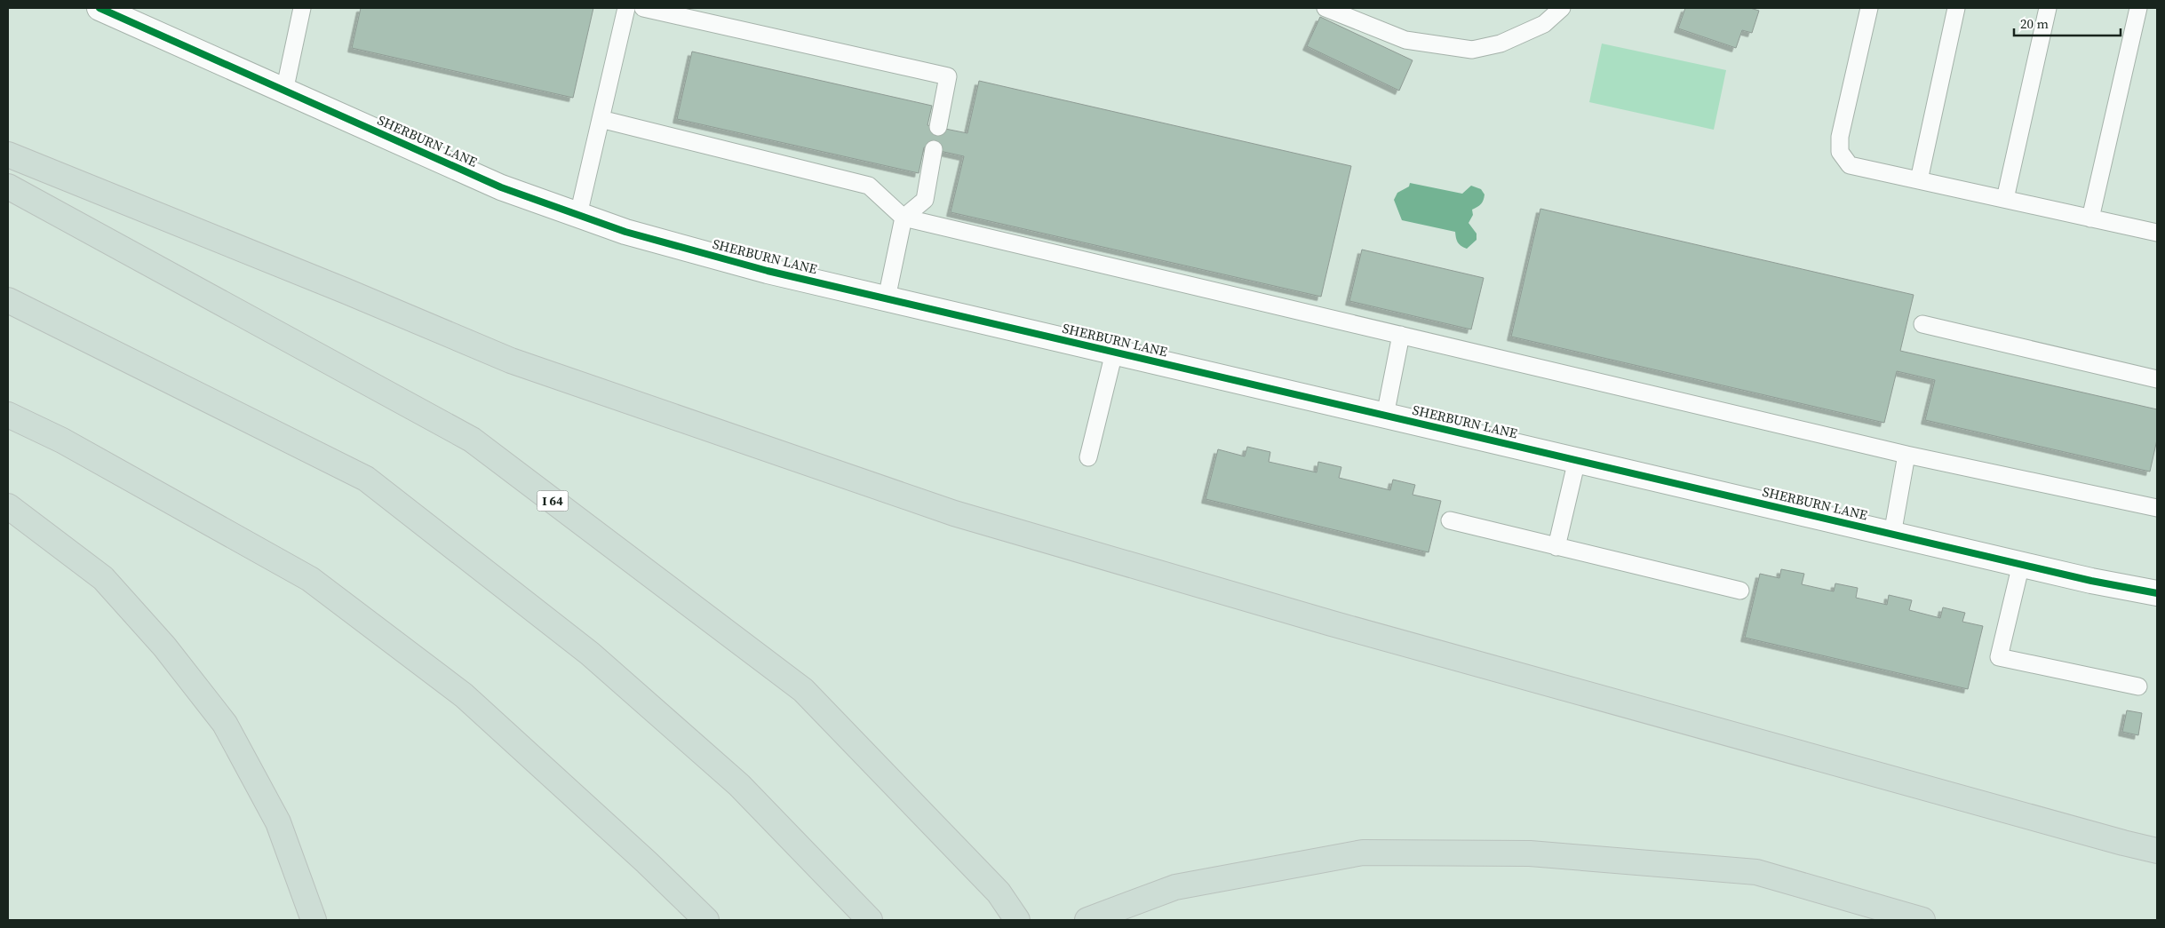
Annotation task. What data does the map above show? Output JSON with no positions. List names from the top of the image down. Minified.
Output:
{"streets":{"highway":["I 64"],"street":["SHERBURN LANE"]},"scale_bar":"20 m"}
